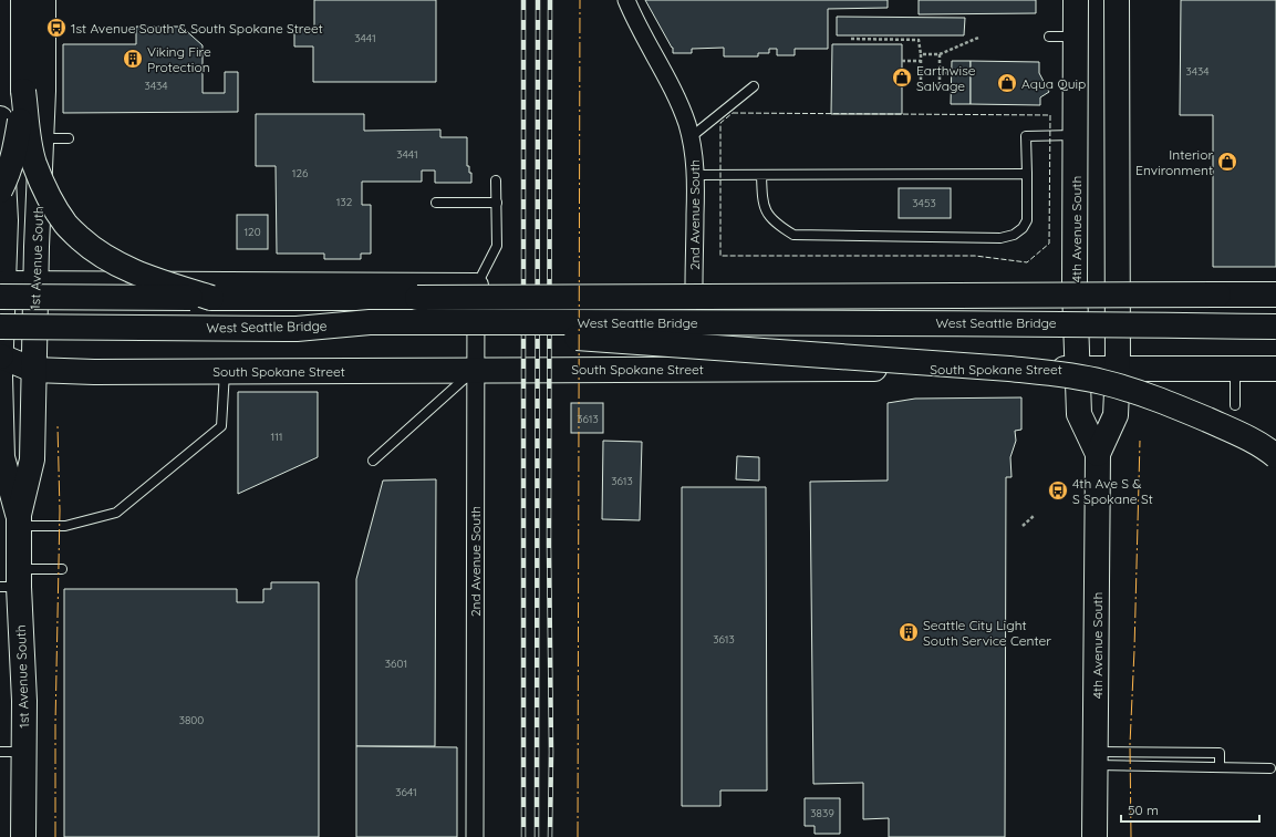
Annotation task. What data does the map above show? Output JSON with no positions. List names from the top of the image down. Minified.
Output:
{"streets":{"main road":["4th Avenue South","1st Avenue South","West Seattle Bridge","South Spokane Street"],"street":["2nd Avenue South"]},"crossings":[["2nd Avenue South","South Spokane Street"],["4th Avenue South","South Spokane Street"],["1st Avenue South","West Seattle Bridge"],["1st Avenue South","South Spokane Street"]],"places":{"bus stop":["1st Avenue South & South Spokane Street","4th Ave S & S Spokane St"],"building":["Viking Fire Protection","Seattle City Light South Service Center"],"shop":["Earthwise Salvage","Aqua Quip","Interior Environment"]},"house_numbers":["3441","3434","3434","3441","126","132","3453","120","3613","111","3613","3613","3601","3800","3641","3839"],"scale_bar":"50 m"}
